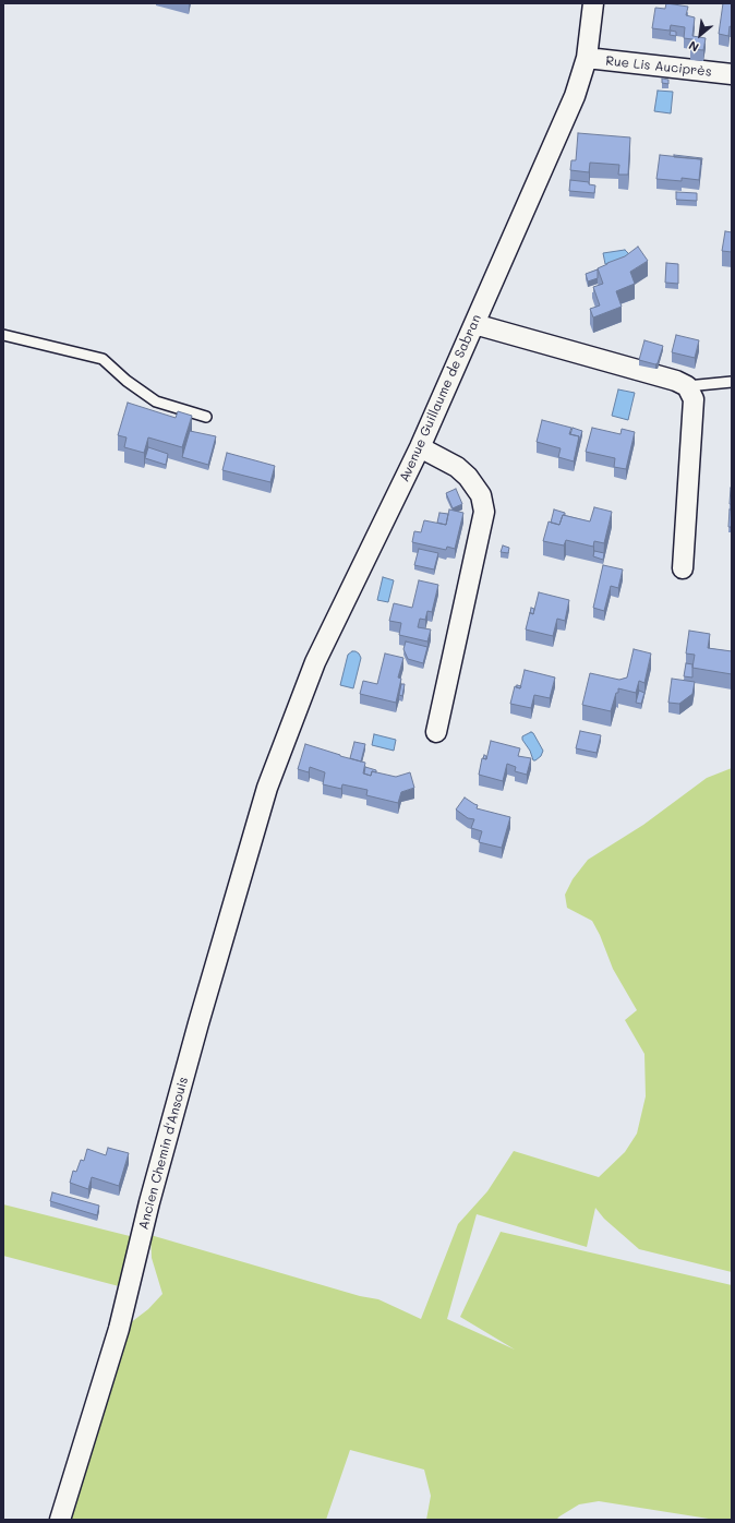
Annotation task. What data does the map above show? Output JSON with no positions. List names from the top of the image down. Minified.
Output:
{"streets":{"street":["Rue Lis Auciprès","Avenue Guillaume de Sabran","Ancien Chemin d'Ansouis"]},"crossings":[["Rue Lis Auciprès","Avenue Guillaume de Sabran"],["Avenue Guillaume de Sabran","Ancien Chemin d'Ansouis"]],"north":"bottom left"}
